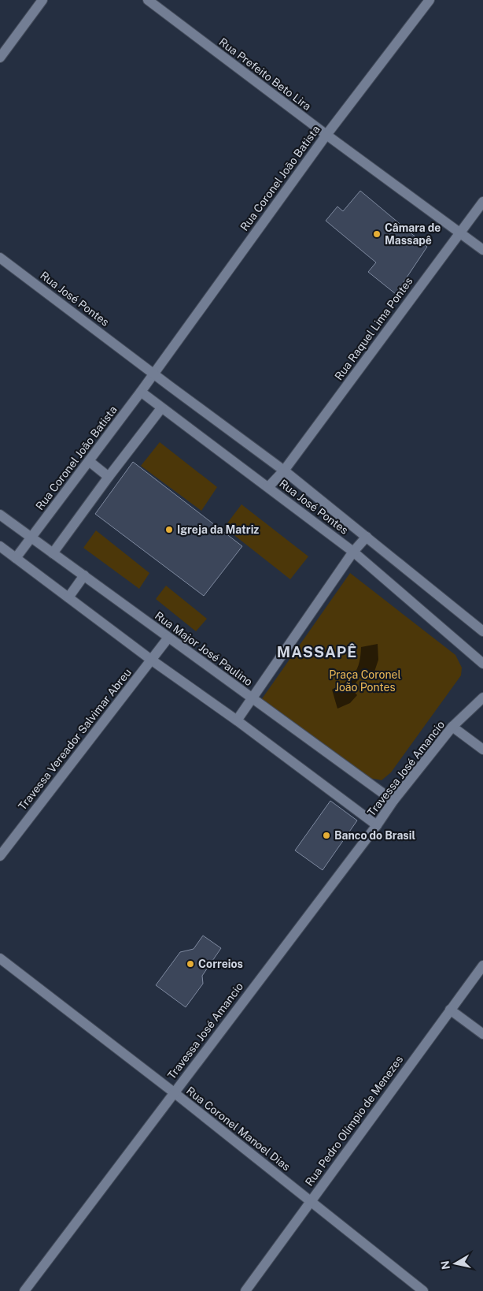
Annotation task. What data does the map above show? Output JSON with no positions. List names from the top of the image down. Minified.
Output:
{"streets":{"street":["Rua Prefeito Beto Lira","Rua Coronel João Batista","Rua José Pontes","Rua Raquel Lima Pontes","Rua Major José Paulino","Travessa Vereador Salvimar Abreu","Travessa José Amancio","Rua Pedro Olímpio de Menezes","Rua Coronel Manoel Dias"]},"crossings":[["Rua Prefeito Beto Lira","Rua Coronel João Batista"],["Rua Prefeito Beto Lira","Rua Raquel Lima Pontes"],["Rua Coronel João Batista","Rua José Pontes"],["Rua Coronel João Batista","Rua Major José Paulino"],["Rua José Pontes","Rua Raquel Lima Pontes"],["Rua Major José Paulino","Travessa Vereador Salvimar Abreu"],["Rua Major José Paulino","Travessa José Amancio"],["Travessa José Amancio","Rua Coronel Manoel Dias"],["Rua Pedro Olímpio de Menezes","Rua Coronel Manoel Dias"]],"districts":["MASSAPÊ"],"parks":["Praça Coronel João Pontes"],"places":["Câmara de Massapê","Igreja da Matriz","Banco do Brasil","Correios"],"north":"left"}
